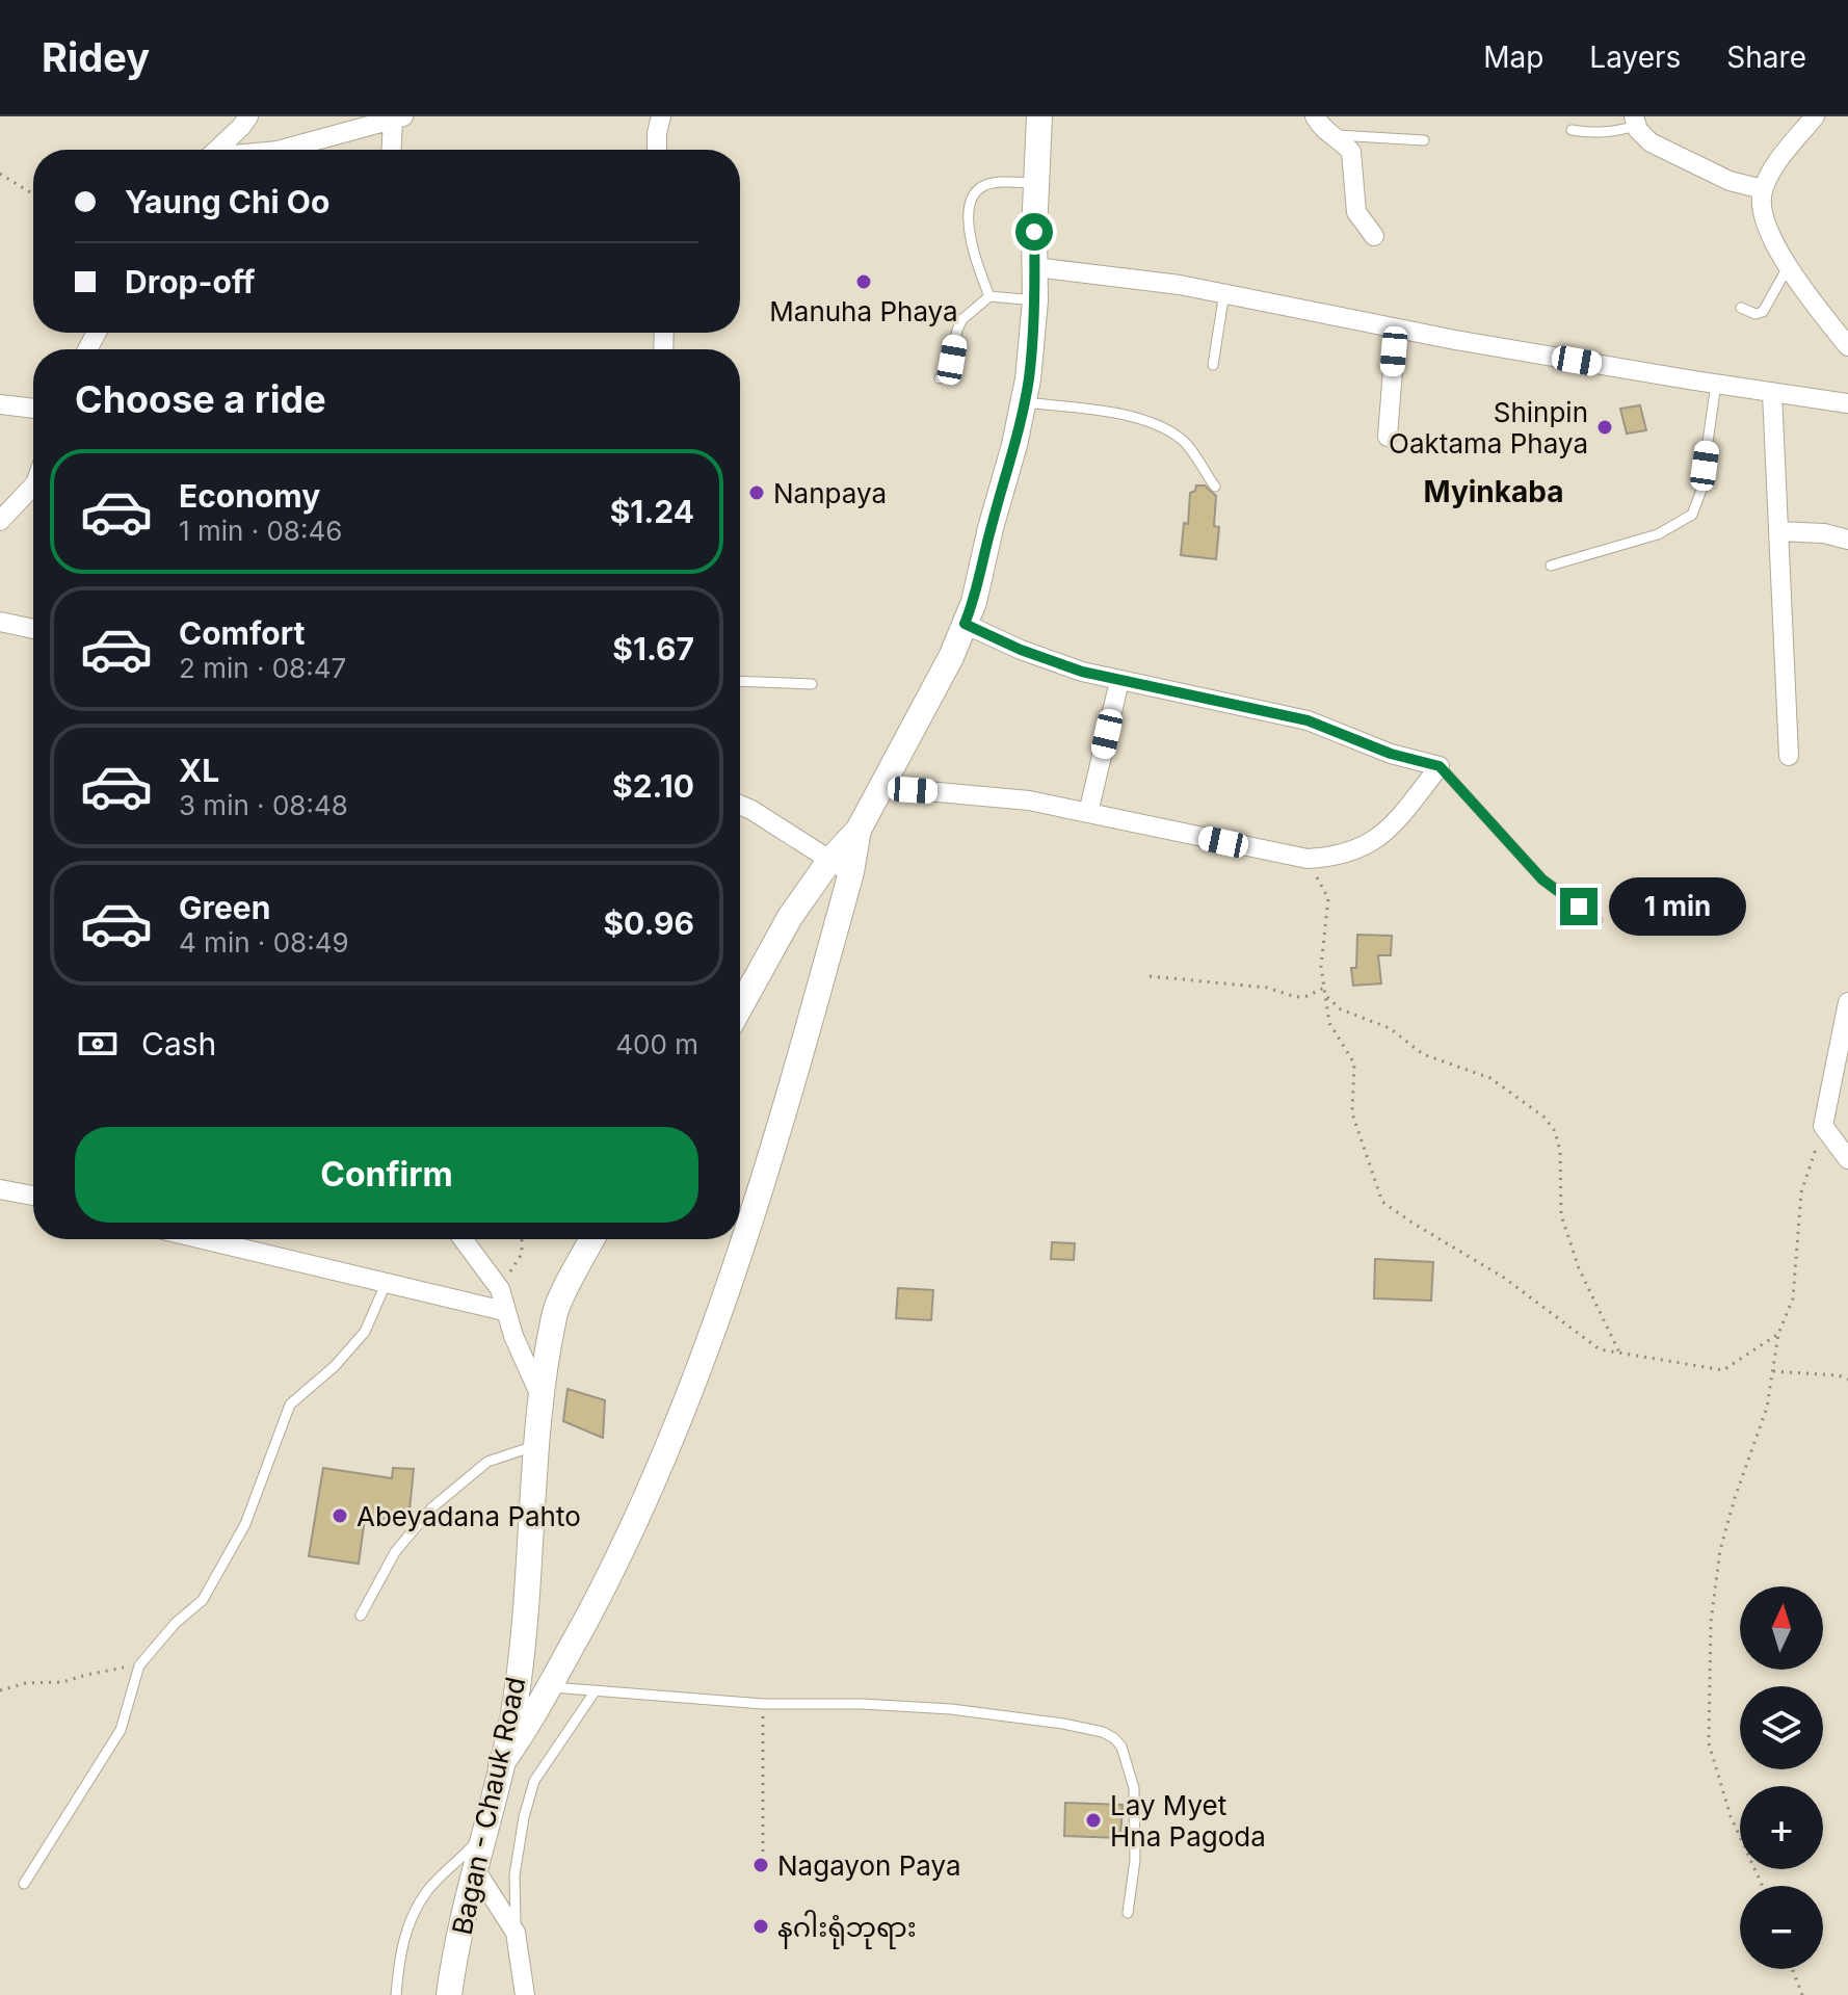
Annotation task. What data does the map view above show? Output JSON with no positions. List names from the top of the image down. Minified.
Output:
{"streets":{"main road":["Bagan - Chauk Road"]},"districts":["Myinkaba"],"places":["Manuha Phaya","Shinpin Oaktama Phaya","Nanpaya","Abeyadana Pahto","Lay Myet Hna Pagoda","Nagayon Paya","နဂါးရုံဘုရား"],"north":"top","page":{"header":"Ridey","nav":["Map","Layers","Share"],"banner":["Yaung Chi Oo","Drop-off"],"heading":"Choose a ride","list":[{"name":"Economy","note":"1 min · 08:46","value":"$1.24"},{"name":"Comfort","note":"2 min · 08:47","value":"$1.67"},{"name":"XL","note":"3 min · 08:48","value":"$2.10"},{"name":"Green","note":"4 min · 08:49","value":"$0.96"}],"bubble":"1 min","pay":["Cash","400 m"],"buttons":"Confirm","map_buttons":["+","−"]}}
